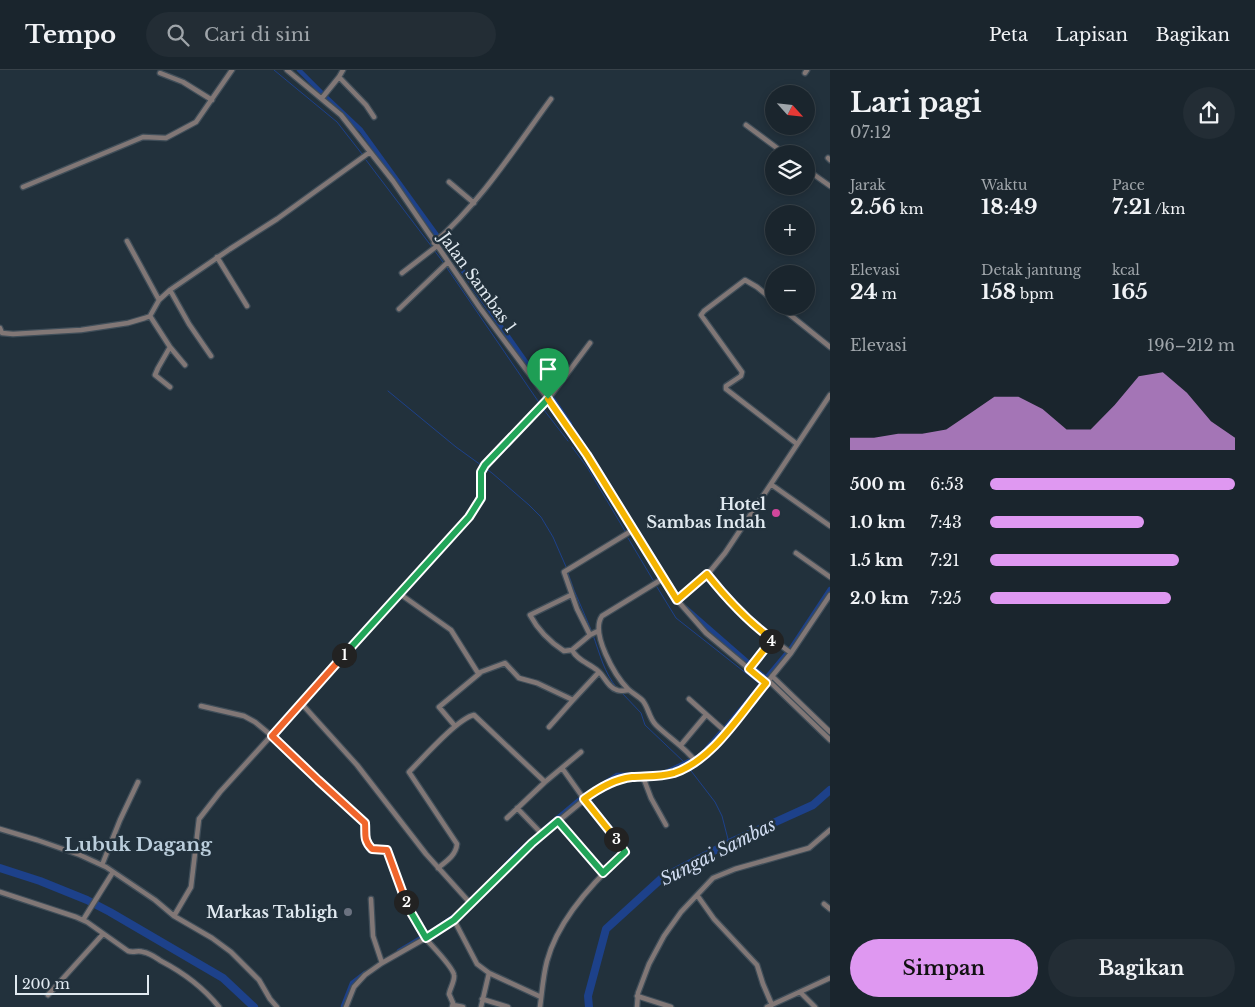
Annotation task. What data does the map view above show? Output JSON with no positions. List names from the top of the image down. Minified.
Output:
{"streets":{"street":["Jalan Sambas 1"]},"districts":["Lubuk Dagang"],"water":["Sungai Sambas"],"places":["Hotel Sambas Indah","Markas Tabligh"],"scale_bar":"200 m","north":"bottom right","page":{"header":"Tempo","search":"Cari di sini","nav":["Peta","Lapisan","Bagikan"],"heading":["Lari pagi","07:12"],"map_buttons":["+","−"],"stats":[["Jarak","2.56 km"],["Waktu","18:49"],["Pace","7:21 /km"],["Elevasi","24 m"],["Detak jantung","158 bpm"],["kcal","165"]],"chart":["Elevasi","196–212 m"],"list":[{"name":"500 m","note":"6:53"},{"name":"1.0 km","note":"7:43"},{"name":"1.5 km","note":"7:21"},{"name":"2.0 km","note":"7:25"}],"pins":["4","1","3","2"],"buttons":["Simpan","Bagikan"],"scale":"200 m"}}
